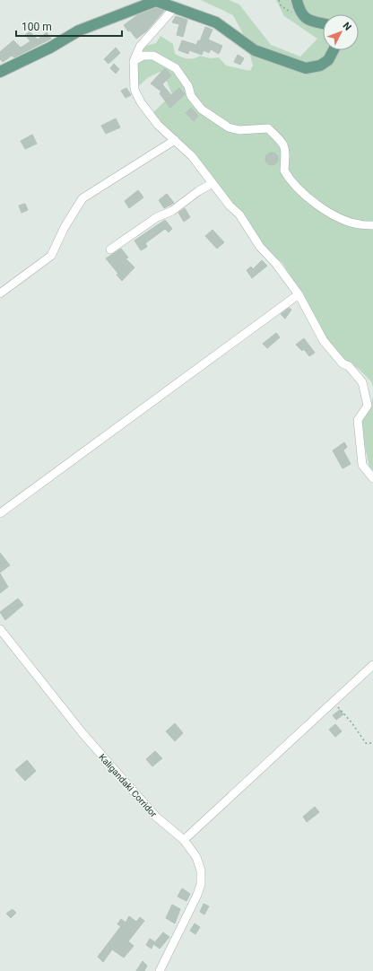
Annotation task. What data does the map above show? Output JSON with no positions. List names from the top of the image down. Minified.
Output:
{"streets":{"street":["Kaligandaki Corridor"]},"scale_bar":"100 m","north":"top right"}
